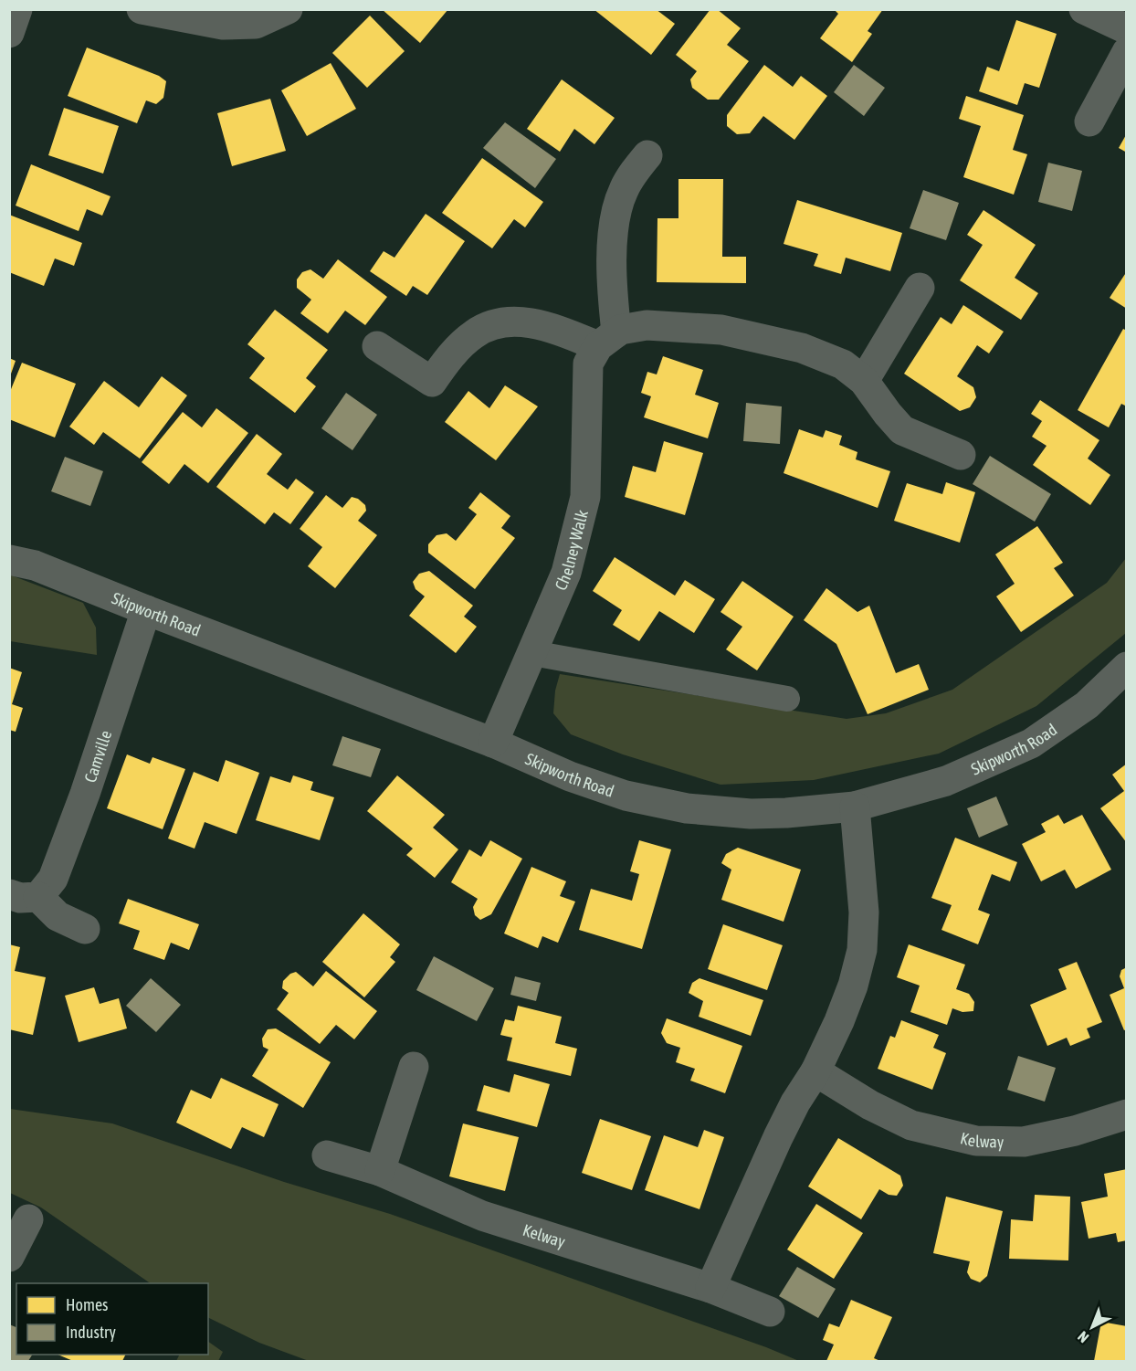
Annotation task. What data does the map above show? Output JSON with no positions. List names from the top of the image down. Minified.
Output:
{"streets":{"street":["Chelney Walk","Skipworth Road","Camville","Kelway"]},"crossings":[["Chelney Walk","Skipworth Road"],["Skipworth Road","Camville"]],"legend":["Homes","Industry"],"north":"bottom left"}
